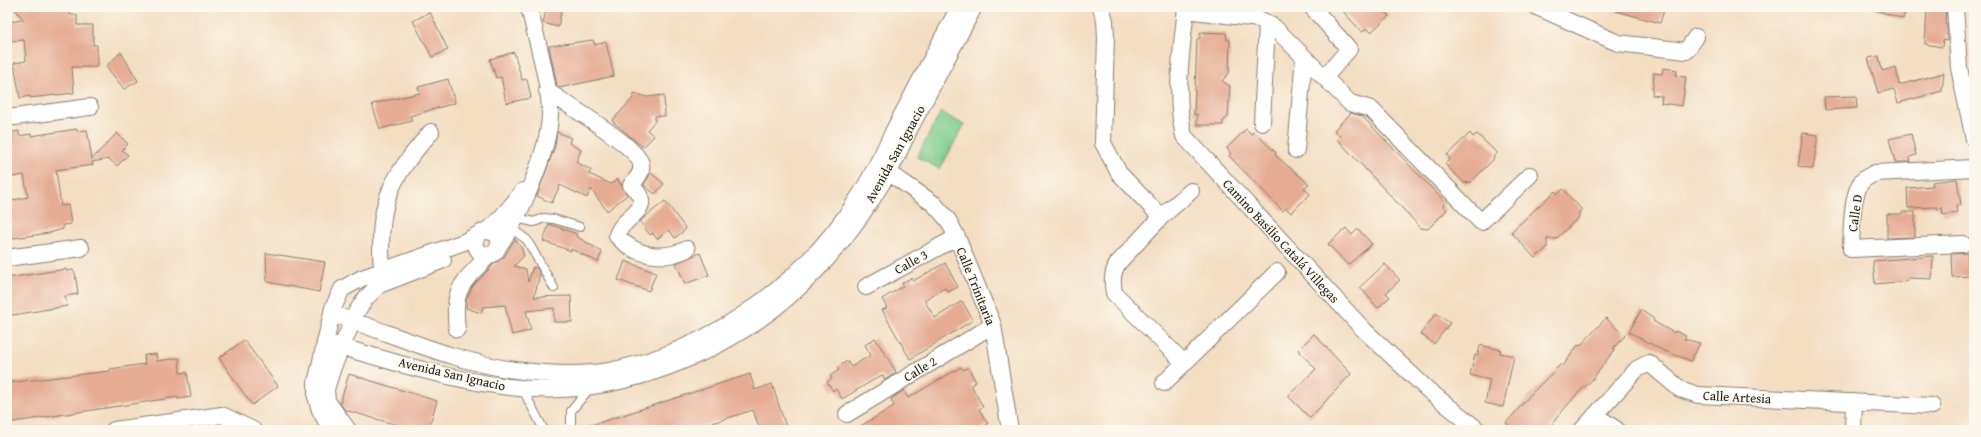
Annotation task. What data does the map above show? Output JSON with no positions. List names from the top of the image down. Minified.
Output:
{"streets":{"street":["Avenida San Ignacio","Calle D","Camino Basilio Catalá Villegas","Calle 3","Calle Trinitaria","Calle 2","Calle Artesia"]},"crossings":[["Avenida San Ignacio","Calle Trinitaria"],["Calle 3","Calle Trinitaria"],["Calle Trinitaria","Calle 2"]]}
